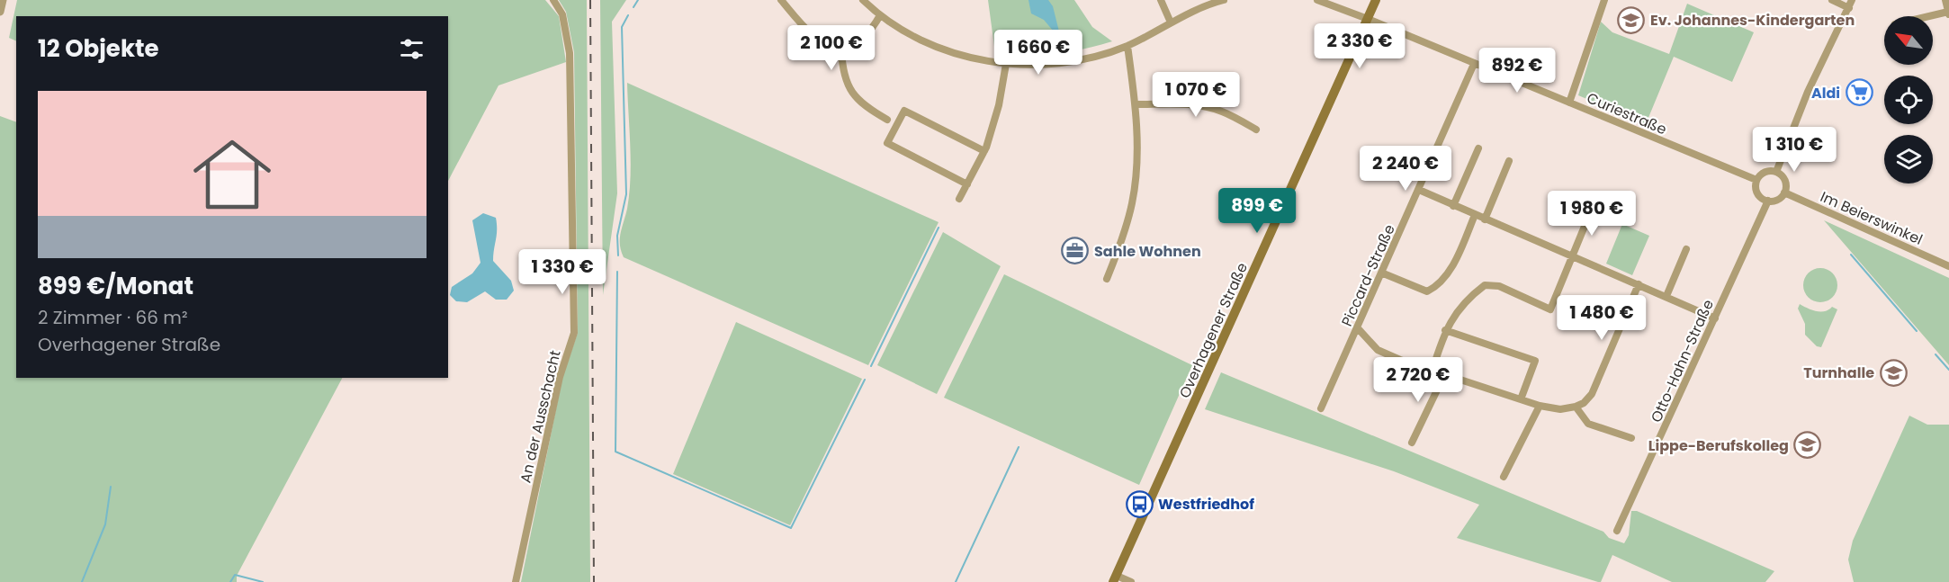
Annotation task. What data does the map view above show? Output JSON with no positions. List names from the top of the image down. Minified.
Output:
{"streets":{"main road":["Overhagener Straße"],"street":["Curiestraße","Im Beierswinkel","Piccard-Straße","Otto-Hahn-Straße","An der Ausschacht"]},"crossings":[["Curiestraße","Im Beierswinkel"],["Curiestraße","Piccard-Straße"],["Curiestraße","Overhagener Straße"],["Curiestraße","Otto-Hahn-Straße"],["Im Beierswinkel","Otto-Hahn-Straße"]],"places":{"school or university":["Ev. Johannes-Kindergarten","Turnhalle","Lippe-Berufskolleg"],"supermarket":["Aldi"],"office":["Sahle Wohnen"],"bus stop":["Westfriedhof"]},"north":"top left","page":{"heading":"12 Objekte","price":["2 330 €","2 100 €","1 660 €","892 €","1 070 €","1 310 €","2 240 €","899 €","1 980 €","1 330 €","1 480 €","2 720 €"],"list":[{"name":"899 €/Monat","note":"2 Zimmer · 66 m² · Overhagener Straße"}]}}
